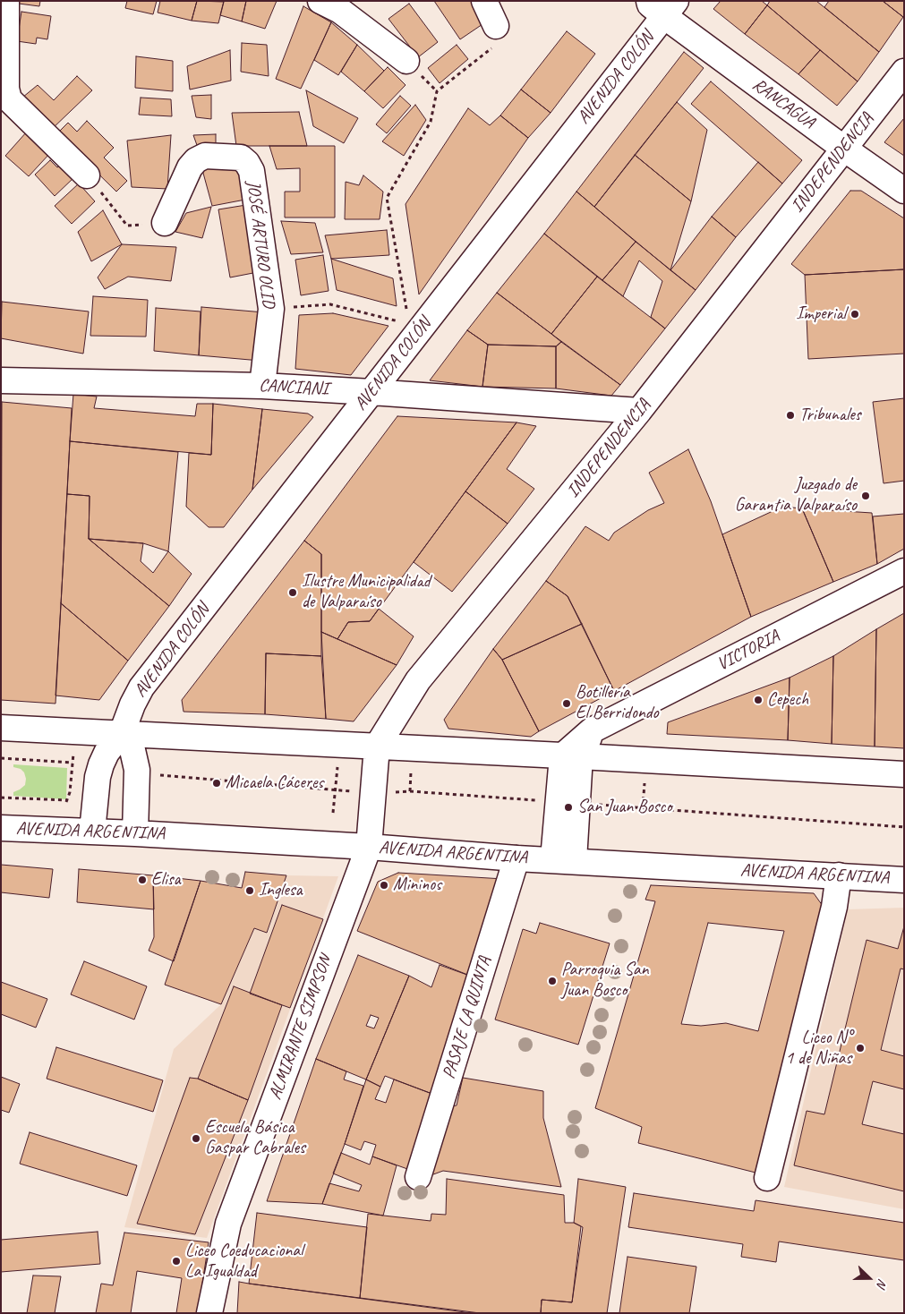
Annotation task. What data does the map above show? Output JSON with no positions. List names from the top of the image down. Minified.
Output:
{"streets":{"main road":["AVENIDA COLÓN","RANCAGUA","INDEPENDENCIA","JOSÉ ARTURO OLID","CANCIANI","VICTORIA","AVENIDA ARGENTINA","PASAJE LA QUINTA","ALMIRANTE SIMPSON"]},"crossings":[["AVENIDA COLÓN","RANCAGUA"],["AVENIDA COLÓN","CANCIANI"],["AVENIDA COLÓN","AVENIDA ARGENTINA"],["RANCAGUA","INDEPENDENCIA"],["INDEPENDENCIA","CANCIANI"],["INDEPENDENCIA","AVENIDA ARGENTINA"],["INDEPENDENCIA","ALMIRANTE SIMPSON"],["JOSÉ ARTURO OLID","CANCIANI"],["AVENIDA ARGENTINA","PASAJE LA QUINTA"],["AVENIDA ARGENTINA","ALMIRANTE SIMPSON"]],"places":["Imperial","Tribunales","Juzgado de Garantia Valparaíso","Ilustre Municipalidad de Valparaíso","Cepech","Botillería El Berridondo","Micaela Cáceres","San Juan Bosco","Elisa","Mininos","Inglesa","Parroquia San Juan Bosco","Liceo N° 1 de Niñas","Escuela Básica Gaspar Cabrales","Liceo Coeducacional La Igualdad"],"north":"right"}
